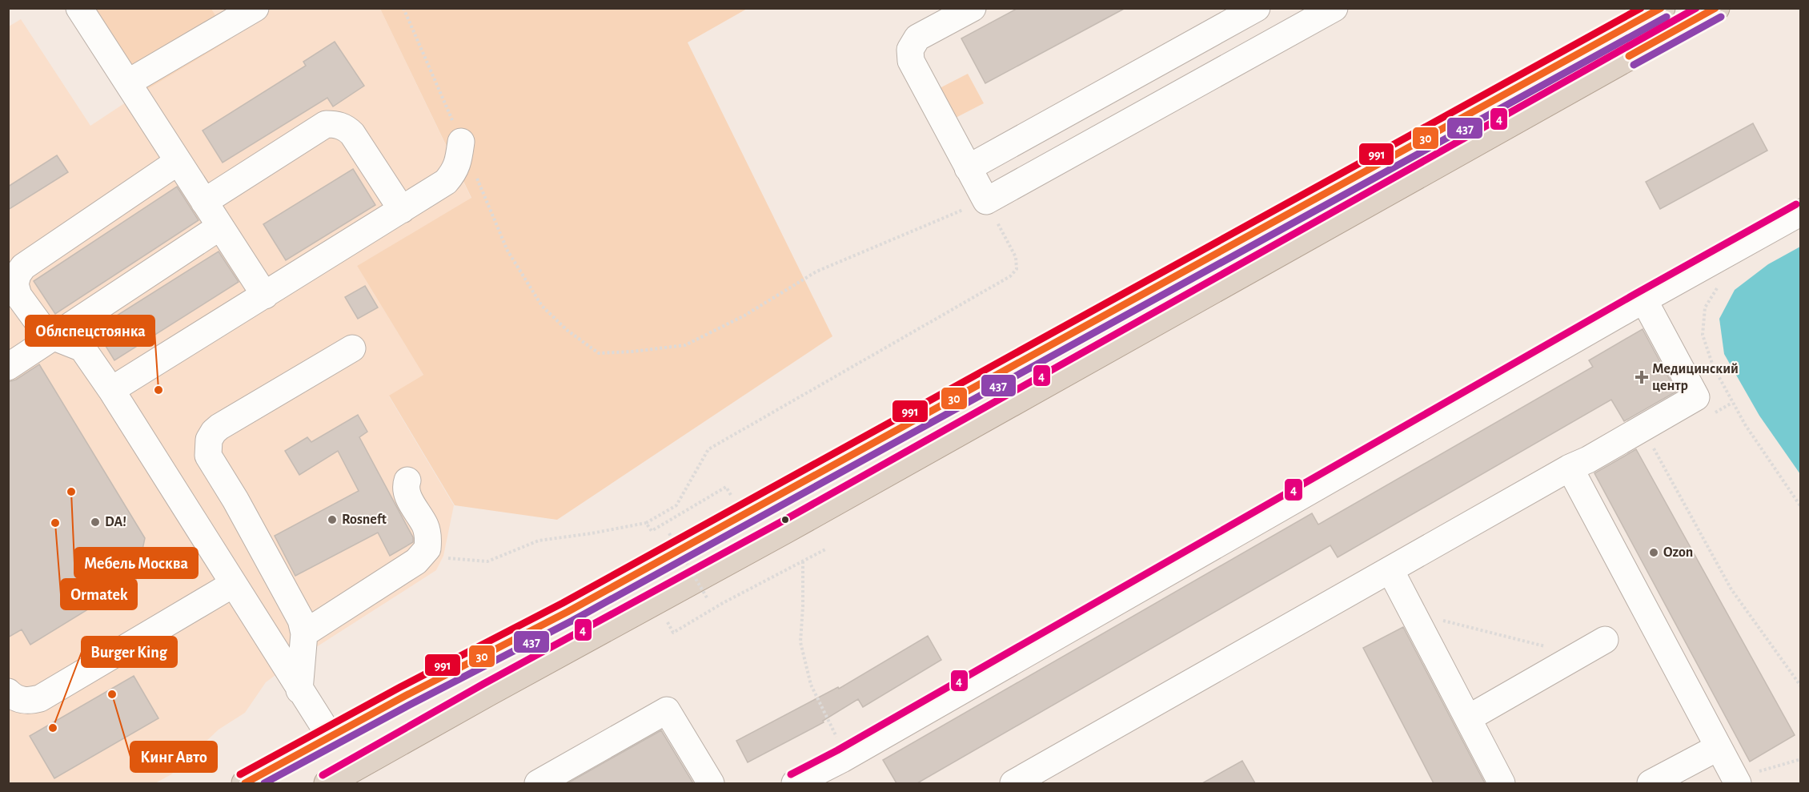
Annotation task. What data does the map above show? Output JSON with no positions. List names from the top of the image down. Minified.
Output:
{"places":{"health":["Медицинский центр"],"other":["Облспецстоянка","Мебель Москва","Rosneft","DA!","Ormatek","Ozon","Кинг Авто","Burger King"]},"lines":["transit line 30","transit line 4","transit line 991","transit line 437"]}
